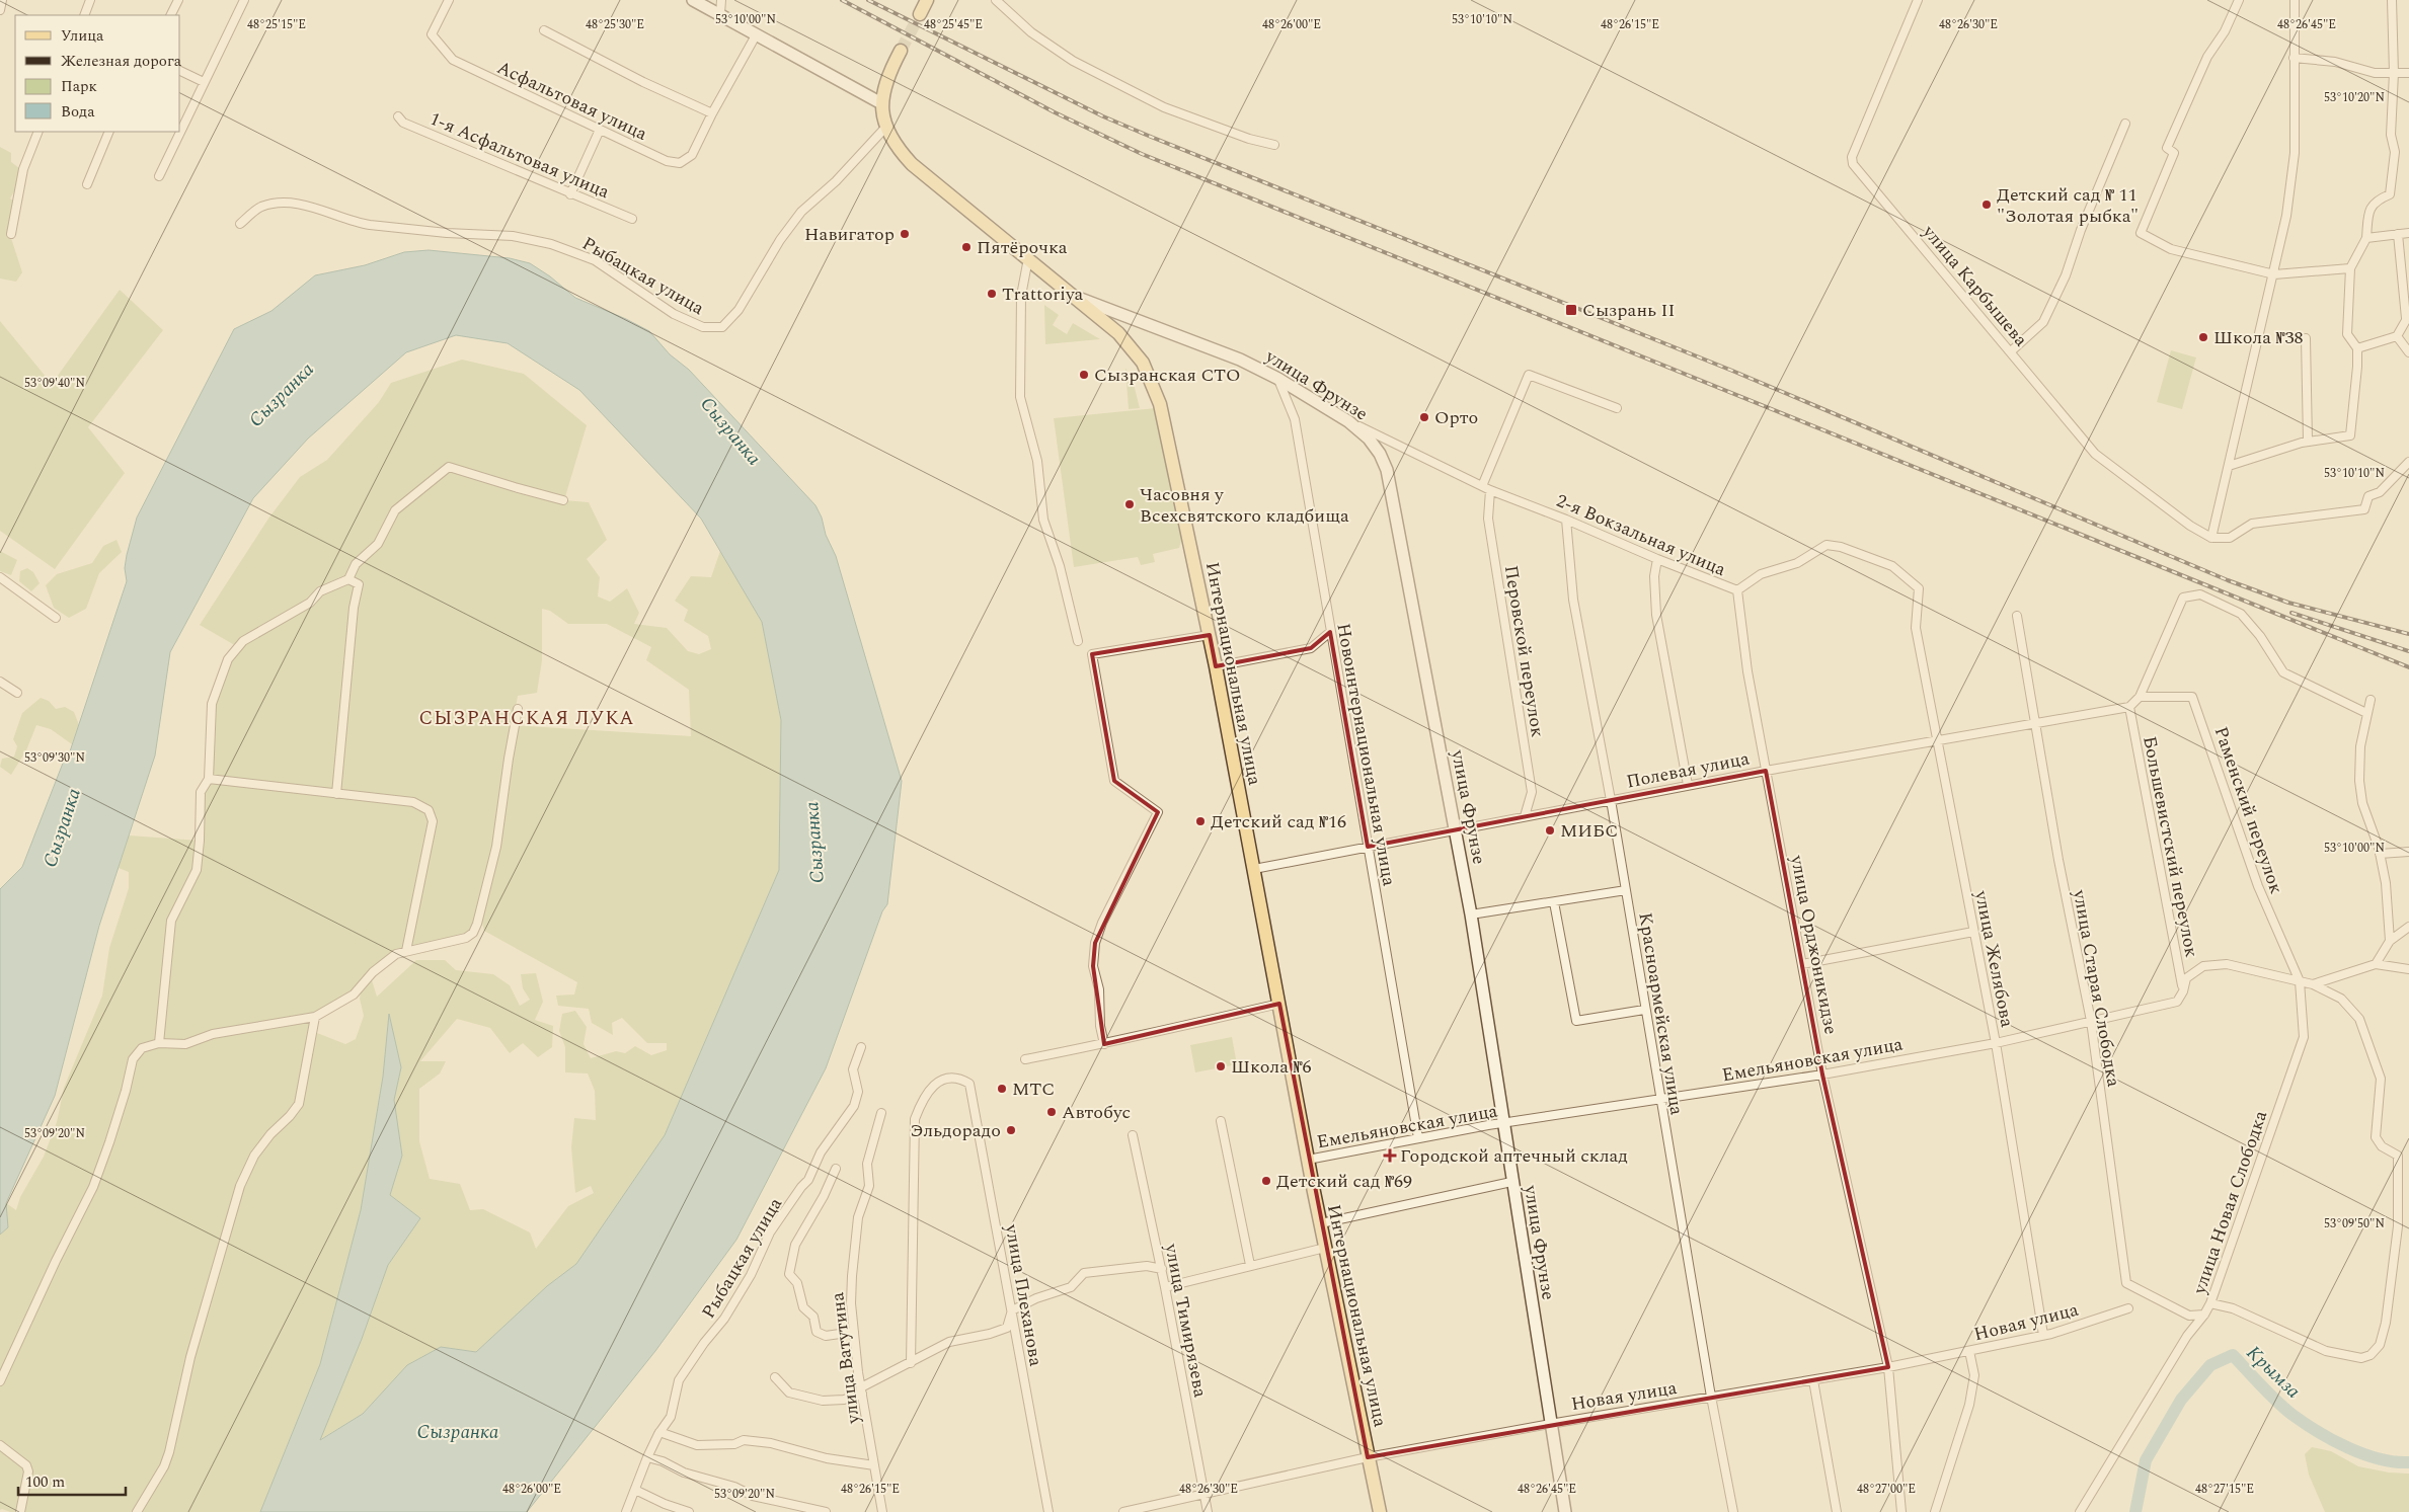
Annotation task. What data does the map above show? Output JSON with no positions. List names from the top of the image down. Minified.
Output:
{"streets":{"main road":["Интернациональная улица"],"street":["Асфальтовая улица","1-я Асфальтовая улица","Рыбацкая улица","улица Карбышева","улица Фрунзе","2-я Вокзальная улица","Перовской переулок","Новоинтернациональная улица","Полевая улица","Раменский переулок","Большевистский переулок","улица Орджоникидзе","улица Желябова","улица Старая Слободка","Красноармейская улица","Емельяновская улица","улица Новая Слободка","улица Плеханова","улица Тимирязева","Новая улица","улица Ватутина"]},"crossings":[["Рыбацкая улица","Интернациональная улица"],["улица Фрунзе","2-я Вокзальная улица"],["улица Фрунзе","Интернациональная улица"],["улица Фрунзе","Новоинтернациональная улица"],["улица Фрунзе","Полевая улица"],["улица Фрунзе","Емельяновская улица"],["улица Фрунзе","Новая улица"],["2-я Вокзальная улица","Перовской переулок"],["2-я Вокзальная улица","улица Орджоникидзе"],["2-я Вокзальная улица","улица Желябова"],["2-я Вокзальная улица","Красноармейская улица"],["Перовской переулок","Полевая улица"],["Интернациональная улица","Полевая улица"],["Интернациональная улица","Емельяновская улица"],["Интернациональная улица","Новая улица"],["Новоинтернациональная улица","Полевая улица"],["Новоинтернациональная улица","Емельяновская улица"],["Полевая улица","Большевистский переулок"],["Полевая улица","улица Орджоникидзе"],["Полевая улица","улица Желябова"],["Полевая улица","улица Старая Слободка"],["Полевая улица","Красноармейская улица"],["Раменский переулок","Емельяновская улица"],["Раменский переулок","улица Новая Слободка"],["Большевистский переулок","Емельяновская улица"],["улица Орджоникидзе","Емельяновская улица"],["улица Орджоникидзе","Новая улица"],["улица Желябова","Емельяновская улица"],["улица Желябова","Новая улица"],["улица Старая Слободка","Емельяновская улица"],["улица Старая Слободка","улица Новая Слободка"],["Красноармейская улица","Емельяновская улица"],["Красноармейская улица","Новая улица"],["Емельяновская улица","улица Новая Слободка"],["улица Тимирязева","Новая улица"]],"districts":["СЫЗРАНСКАЯ ЛУКА"],"water":["Сызранка","Крымза"],"places":{"other":["Детский сад № 11 \"Золотая рыбка\"","Навигатор","Пятёрочка","Trattoriya","Школа №38","Сызранская СТО","Орто","Часовня у Всехсвятского кладбища","Детский сад №16","МИБС","Школа №6","МТС","Автобус","Эльдорадо","Детский сад №69"],"transit":["Сызрань II"],"health":["Городской аптечный склад"]},"legend":["Улица","Железная дорога","Парк","Вода"],"scale_bar":"100 m","coordinates":["53°10'00\"N","53°10'10\"N","48°25'15\"E","48°25'30\"E","48°25'45\"E","48°26'00\"E","48°26'15\"E","48°26'30\"E","48°26'45\"E","53°10'20\"N","53°09'40\"N","53°09'30\"N","53°09'20\"N","53°09'50\"N","48°27'00\"E","48°27'15\"E"]}
